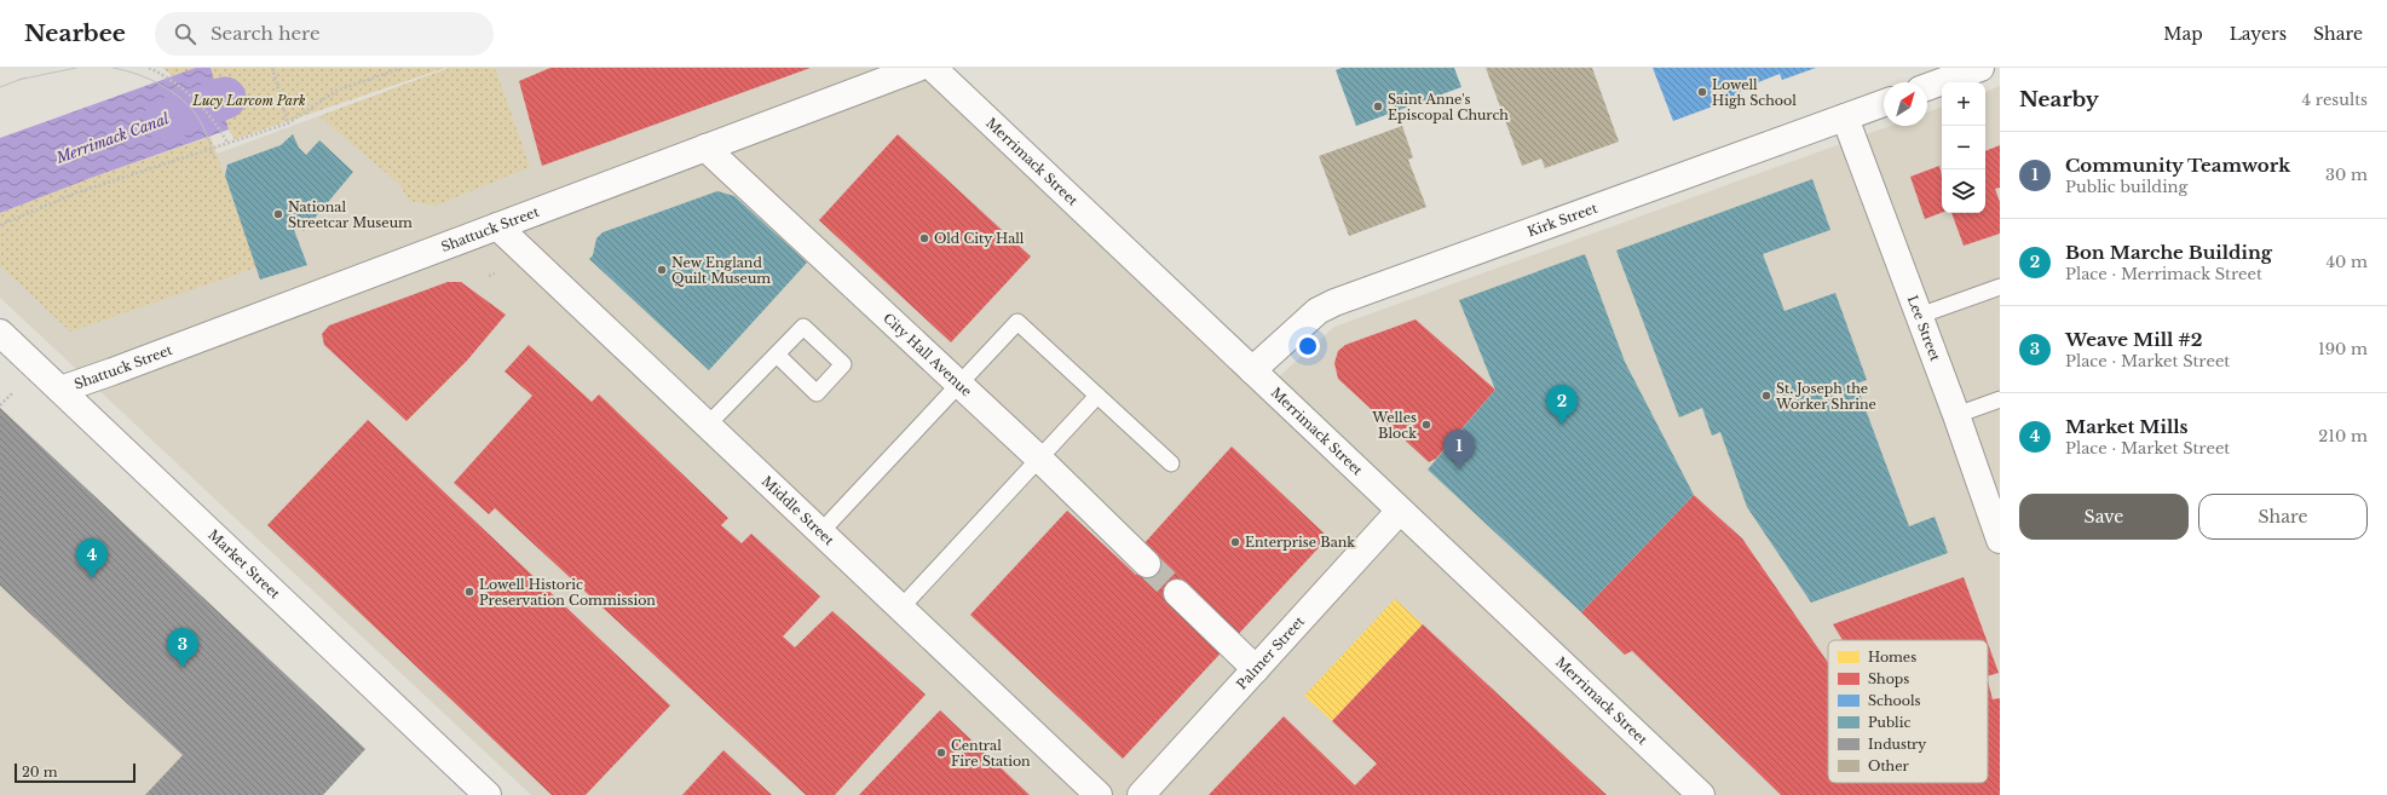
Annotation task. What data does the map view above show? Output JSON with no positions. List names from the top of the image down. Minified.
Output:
{"streets":{"street":["Merrimack Street","Kirk Street","Shattuck Street","Lee Street","City Hall Avenue","Middle Street","Market Street","Palmer Street"]},"crossings":[["Merrimack Street","Kirk Street"],["Merrimack Street","Palmer Street"],["Kirk Street","Lee Street"],["Shattuck Street","City Hall Avenue"],["Shattuck Street","Middle Street"],["Shattuck Street","Market Street"]],"water":["Merrimack Canal"],"parks":["Lucy Larcom Park"],"places":["Lowell High School","Saint Anne's Episcopal Church","National Streetcar Museum","Old City Hall","New England Quilt Museum","St. Joseph the Worker Shrine","Welles Block","Enterprise Bank","Lowell Historic Preservation Commission","Central Fire Station"],"legend":["Homes","Shops","Schools","Public","Industry","Other"],"scale_bar":"20 m","north":"top right","page":{"header":"Nearbee","search":"Search here","nav":["Map","Layers","Share"],"heading":["Nearby","4 results"],"map_buttons":["+","−"],"list":[{"mark":"1","name":"Community Teamwork","note":"Public building","value":"30 m"},{"mark":"2","name":"Bon Marche Building","note":"Place · Merrimack Street","value":"40 m"},{"mark":"3","name":"Weave Mill #2","note":"Place · Market Street","value":"190 m"},{"mark":"4","name":"Market Mills","note":"Place · Market Street","value":"210 m"}],"pins":["2","1","4","3"],"buttons":["Save","Share"],"scale":"20 m"}}
